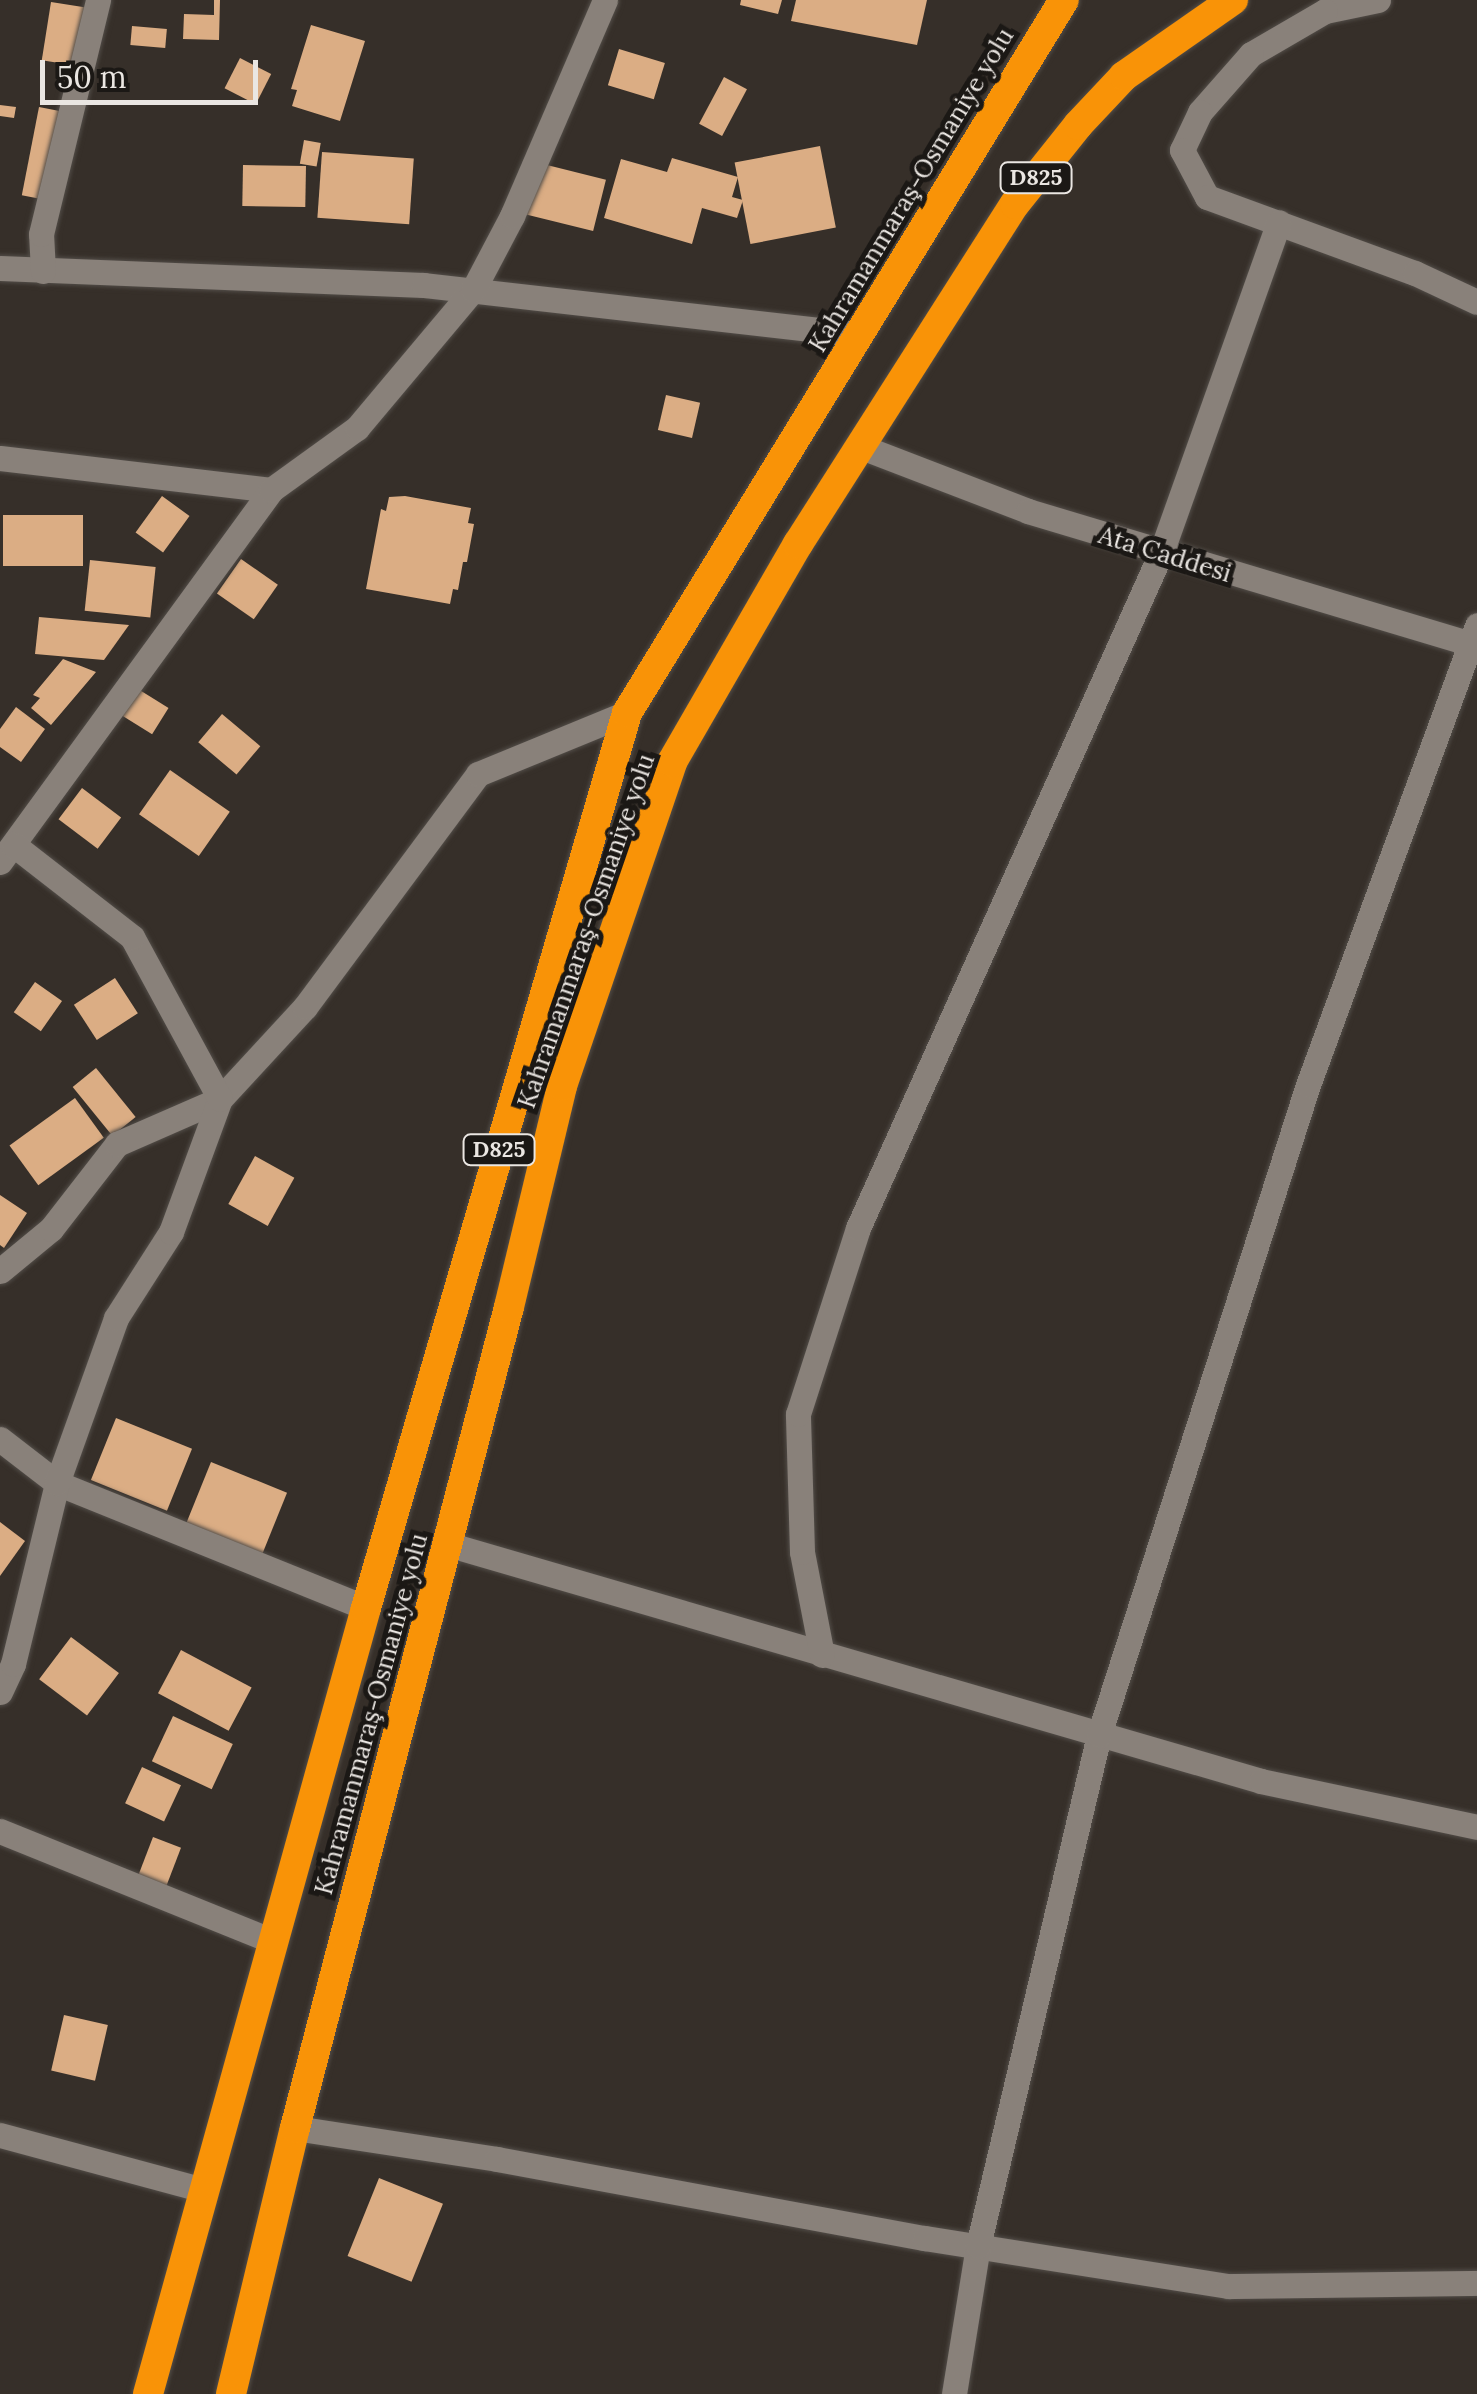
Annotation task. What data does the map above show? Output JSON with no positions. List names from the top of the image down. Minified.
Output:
{"streets":{"highway":["D825","Kahramanmaraş-Osmaniye yolu"],"street":["Ata Caddesi"]},"crossings":[["Kahramanmaraş-Osmaniye yolu","Ata Caddesi"]],"scale_bar":"50 m"}
